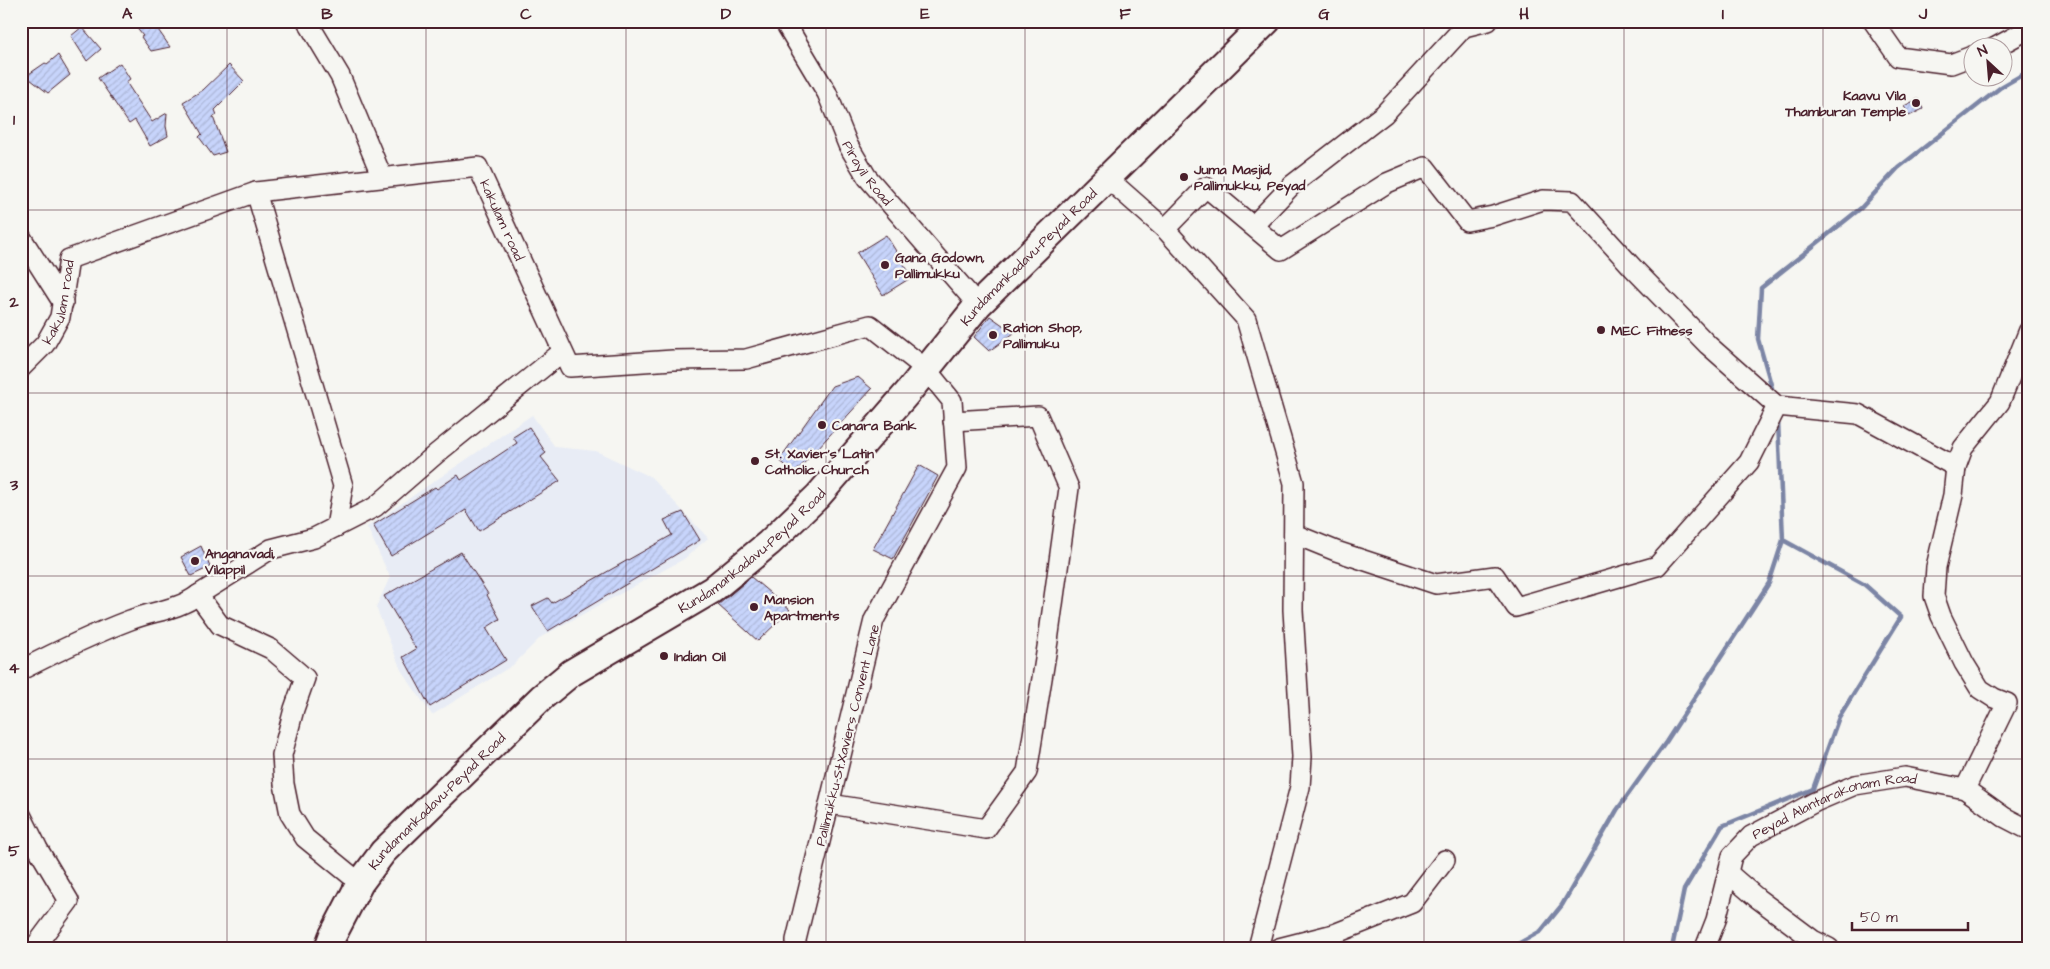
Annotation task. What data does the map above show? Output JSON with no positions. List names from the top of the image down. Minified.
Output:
{"streets":{"main road":["Kundamankadavu-Peyad Road"],"street":["Pirayil Road","kakulam road","Pallimukku-St.Xaviers Convent Lane","Peyad Alantarakonam Road"]},"crossings":[["Pirayil Road","Kundamankadavu-Peyad Road"],["kakulam road","Kundamankadavu-Peyad Road"],["kakulam road","Pallimukku-St.Xaviers Convent Lane"],["Kundamankadavu-Peyad Road","Pallimukku-St.Xaviers Convent Lane"]],"places":["Kaavu Vila Thamburan Temple","Juma Masjid, Pallimukku, Peyad","Gana Godown, Pallimukku","MEC Fitness","Ration Shop, Pallimuku","Canara Bank","St. Xavier's Latin Catholic Church","Anganavadi, Vilappil","Mansion Apartments","Indian Oil"],"scale_bar":"50 m","north":"top left","grid":{"columns":["A","B","C","D","E","F","G","H","I","J"],"rows":["1","2","3","4","5"]}}
